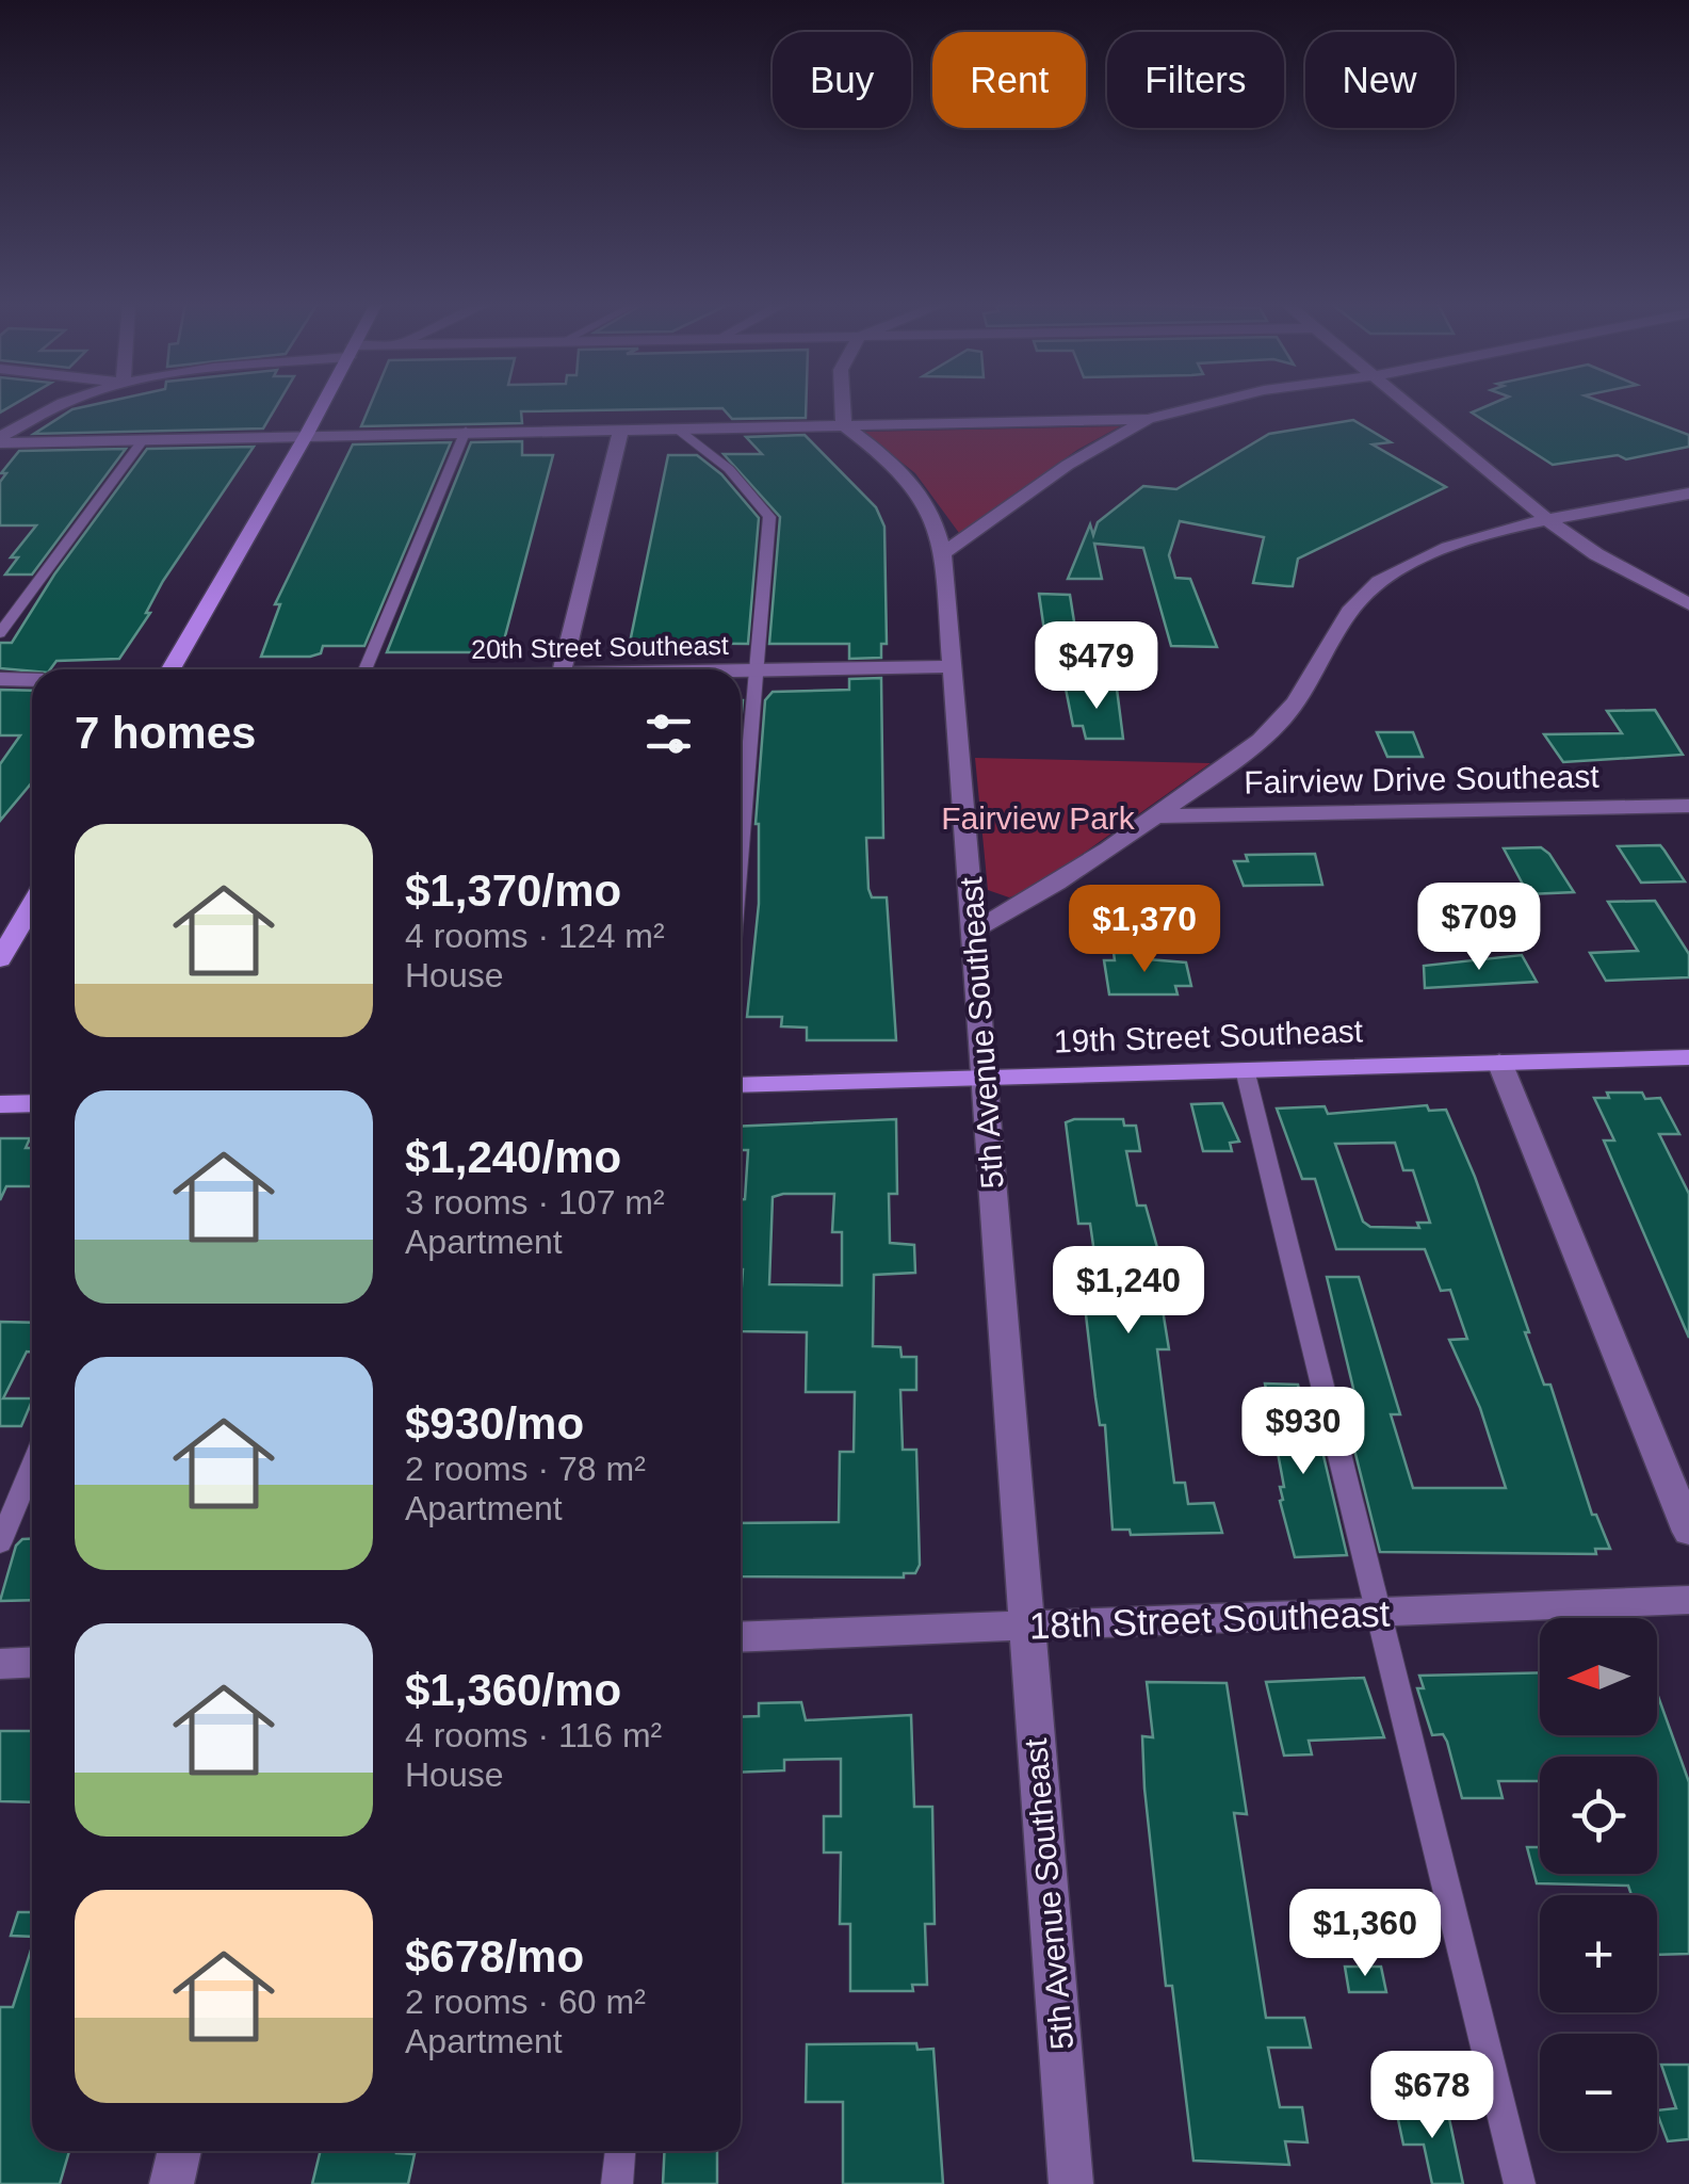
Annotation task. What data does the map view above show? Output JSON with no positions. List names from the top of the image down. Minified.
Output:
{"streets":{"street":["20th Street Southeast","Fairview Drive Southeast","5th Avenue Southeast","19th Street Southeast","18th Street Southeast"]},"crossings":[["20th Street Southeast","5th Avenue Southeast"],["5th Avenue Southeast","19th Street Southeast"],["5th Avenue Southeast","18th Street Southeast"]],"parks":["Fairview Park"],"north":"left","page":{"chip":["Buy","Rent","Filters","New"],"price":["$479","$709","$1,370","$1,240","$930","$1,360","$678"],"heading":"7 homes","list":[{"name":"$1,370/mo","note":"4 rooms · 124 m² · House"},{"name":"$1,240/mo","note":"3 rooms · 107 m² · Apartment"},{"name":"$930/mo","note":"2 rooms · 78 m² · Apartment"},{"name":"$1,360/mo","note":"4 rooms · 116 m² · House"},{"name":"$678/mo","note":"2 rooms · 60 m² · Apartment"}],"map_buttons":["+","−"]}}
